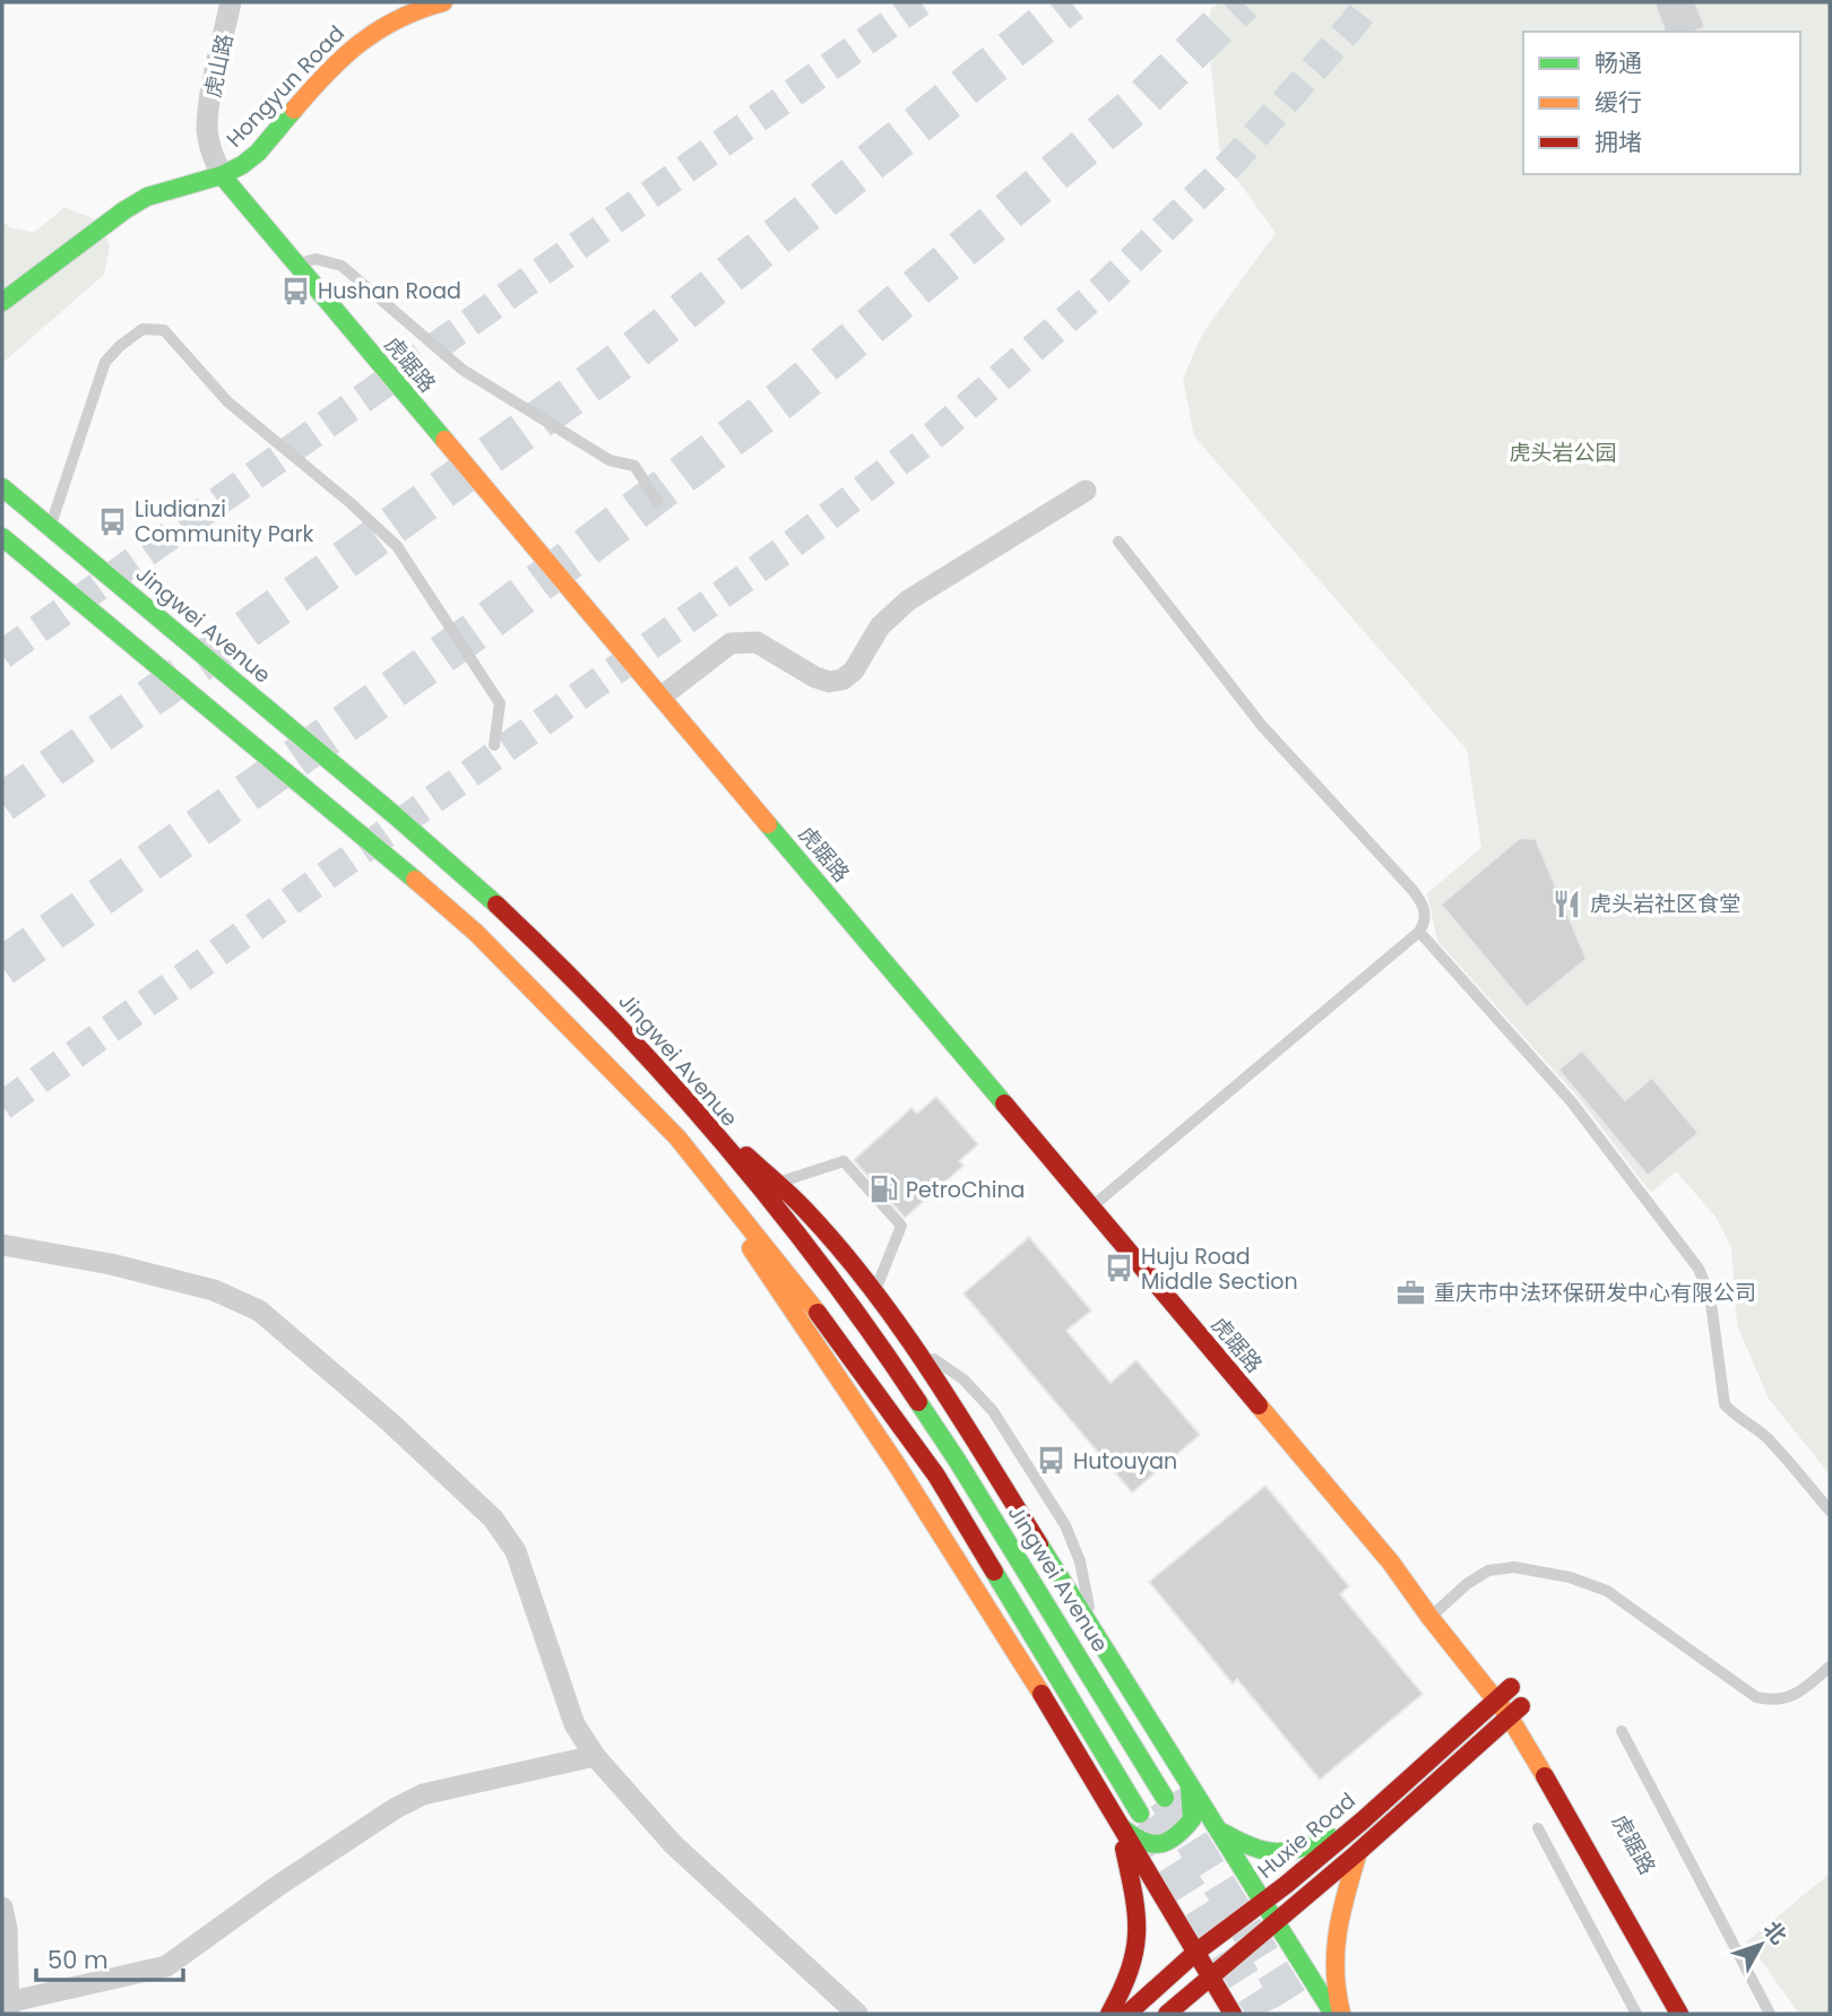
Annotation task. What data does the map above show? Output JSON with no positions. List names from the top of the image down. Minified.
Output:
{"streets":{"street":["虎山路","Hongyun Road","虎踞路","Jingwei Avenue","Huxie Road"]},"crossings":[["虎山路","Hongyun Road"],["虎山路","虎踞路"],["Hongyun Road","虎踞路"],["虎踞路","Huxie Road"]],"parks":["虎头岩公园"],"places":{"bus stop":["Hushan Road","Liudianzi Community Park","Huju Road Middle Section","Hutouyan"],"restaurant":["虎头岩社区食堂"],"fuel station":["PetroChina"],"office":["重庆市中法环保研发中心有限公司"]},"legend":["畅通","缓行","拥堵"],"scale_bar":"50 m","north":"top right"}
